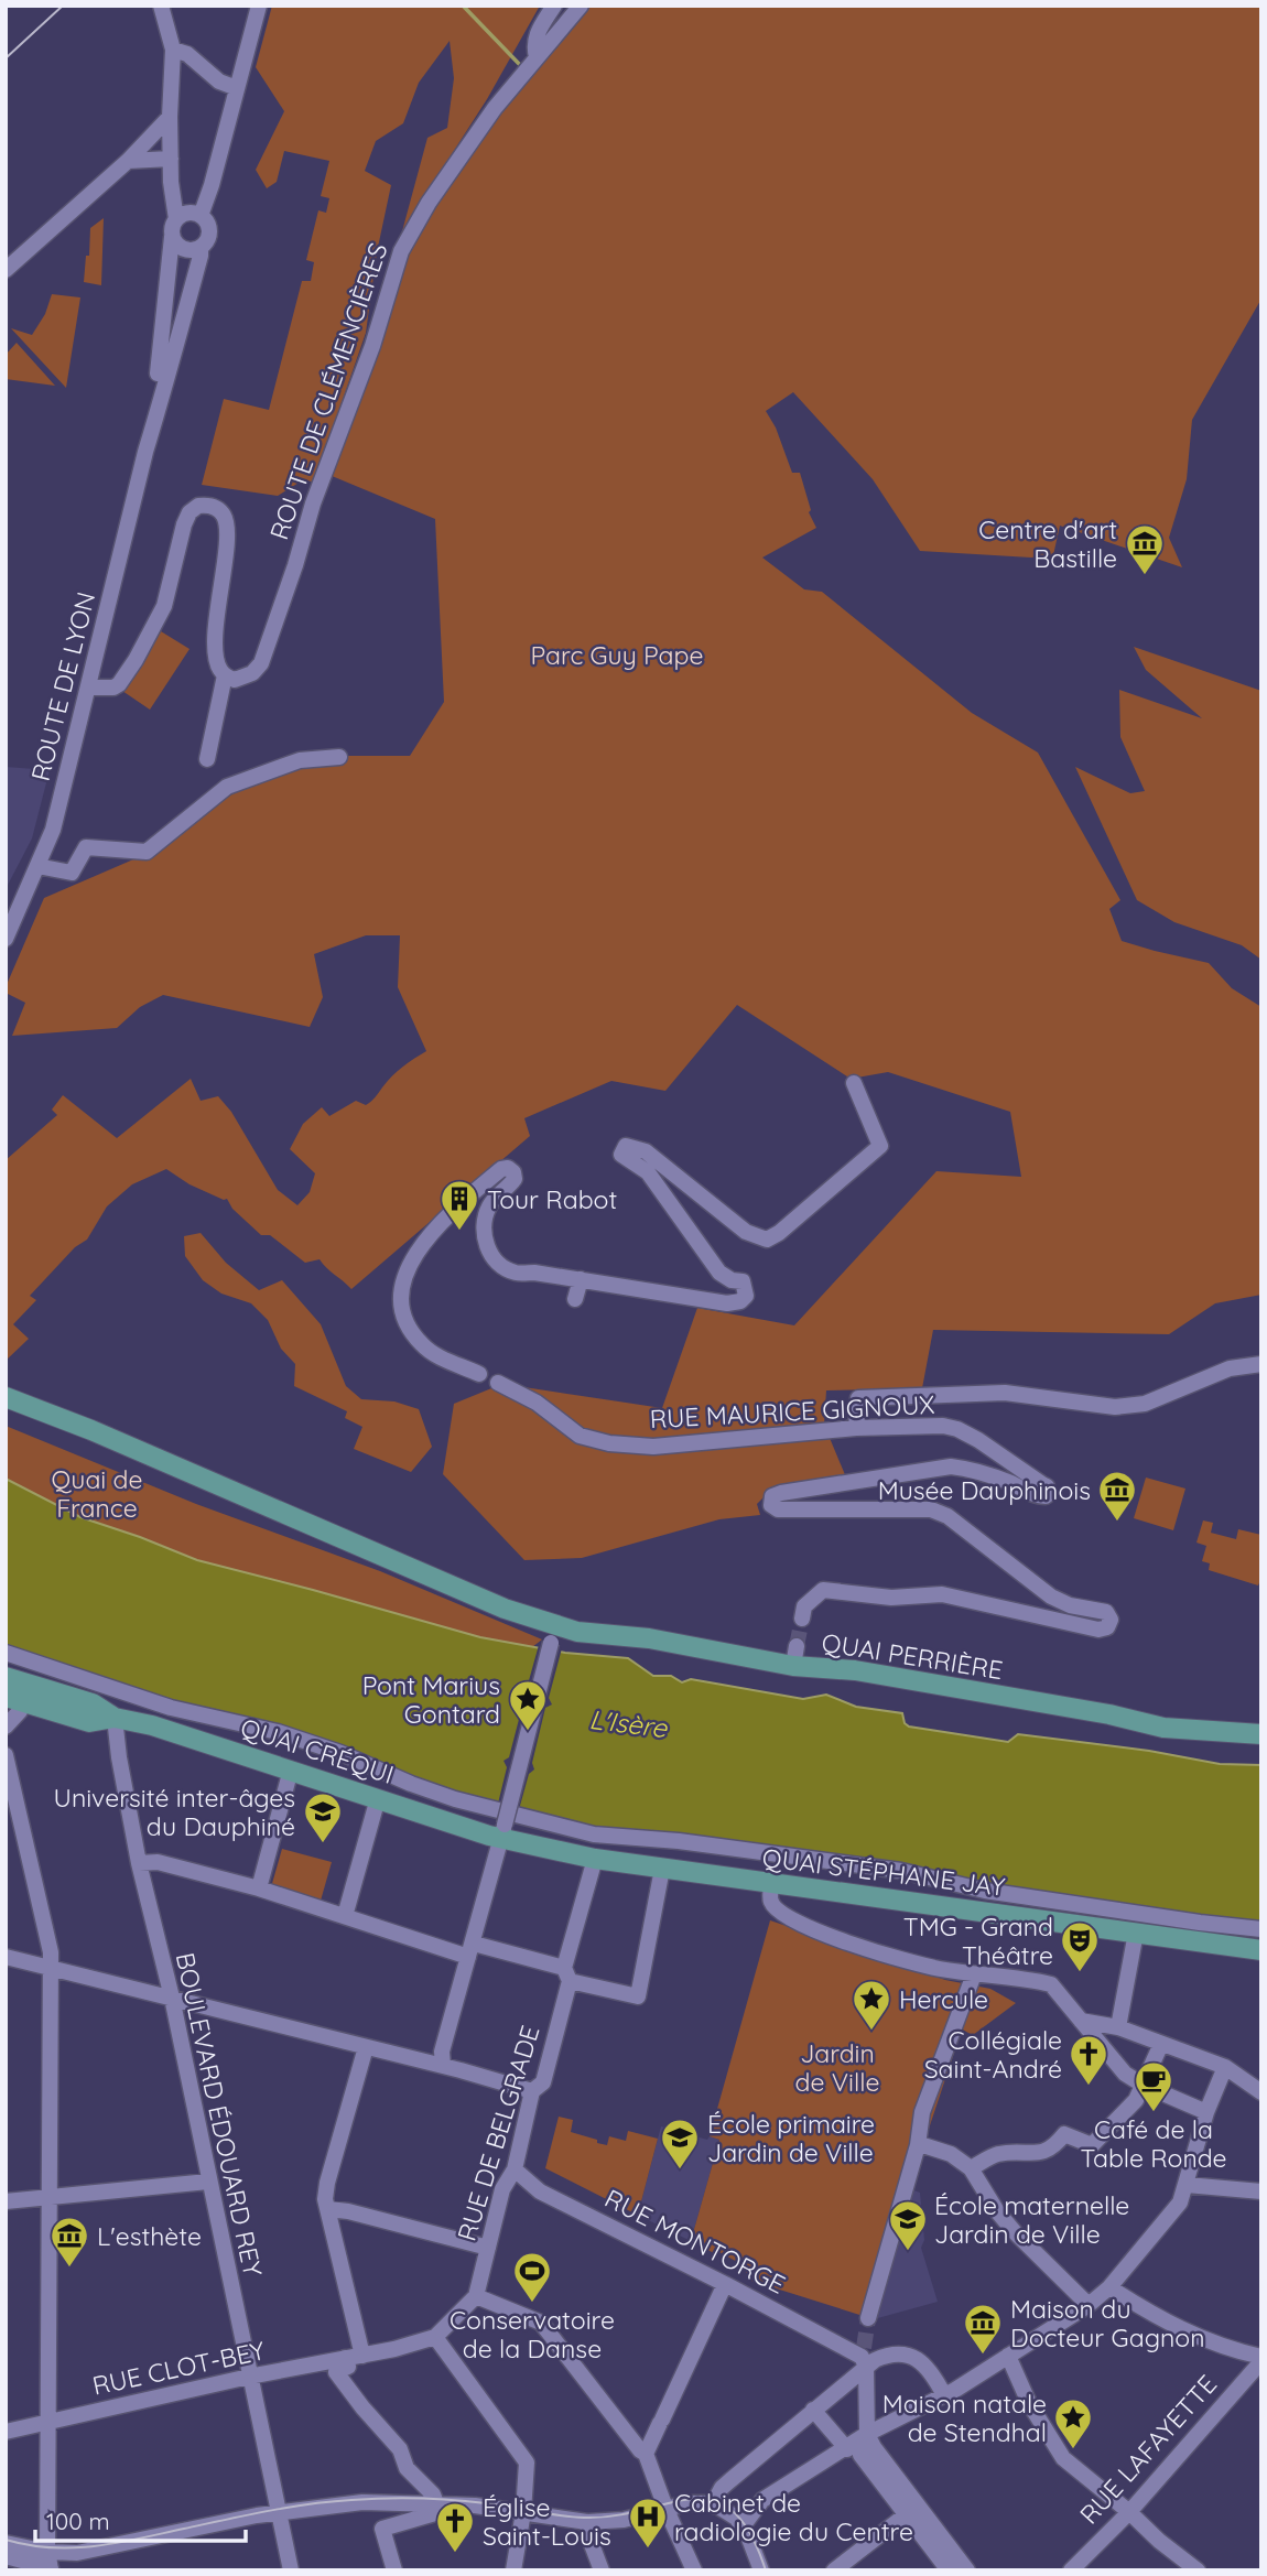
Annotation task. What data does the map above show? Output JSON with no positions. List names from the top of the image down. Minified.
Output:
{"streets":{"main road":["QUAI PERRIÈRE","QUAI CRÉQUI","QUAI STÉPHANE JAY"],"street":["ROUTE DE CLÉMENCIÈRES","ROUTE DE LYON","RUE MAURICE GIGNOUX","BOULEVARD ÉDOUARD REY","RUE DE BELGRADE","RUE MONTORGE","RUE CLOT-BEY","RUE LAFAYETTE"]},"crossings":[["ROUTE DE CLÉMENCIÈRES","ROUTE DE LYON"],["QUAI CRÉQUI","QUAI STÉPHANE JAY"],["QUAI CRÉQUI","BOULEVARD ÉDOUARD REY"],["QUAI STÉPHANE JAY","RUE DE BELGRADE"],["BOULEVARD ÉDOUARD REY","RUE CLOT-BEY"],["RUE DE BELGRADE","RUE MONTORGE"]],"water":["L'Isère"],"parks":["Parc Guy Pape","Quai de France","Jardin de Ville"],"places":{"museum":["Centre d'art Bastille","Musée Dauphinois","L'esthète","Maison du Docteur Gagnon"],"building":["Tour Rabot"],"place":["Pont Marius Gontard","Hercule","Maison natale de Stendhal"],"school or university":["Université inter-âges du Dauphiné","École primaire Jardin de Ville","École maternelle Jardin de Ville"],"theatre":["TMG - Grand Théâtre"],"church":["Collégiale Saint-André","Église Saint-Louis"],"cafe":["Café de la Table Ronde"],"sports":["Conservatoire de la Danse"],"hospital":["Cabinet de radiologie du Centre"]},"scale_bar":"100 m"}
